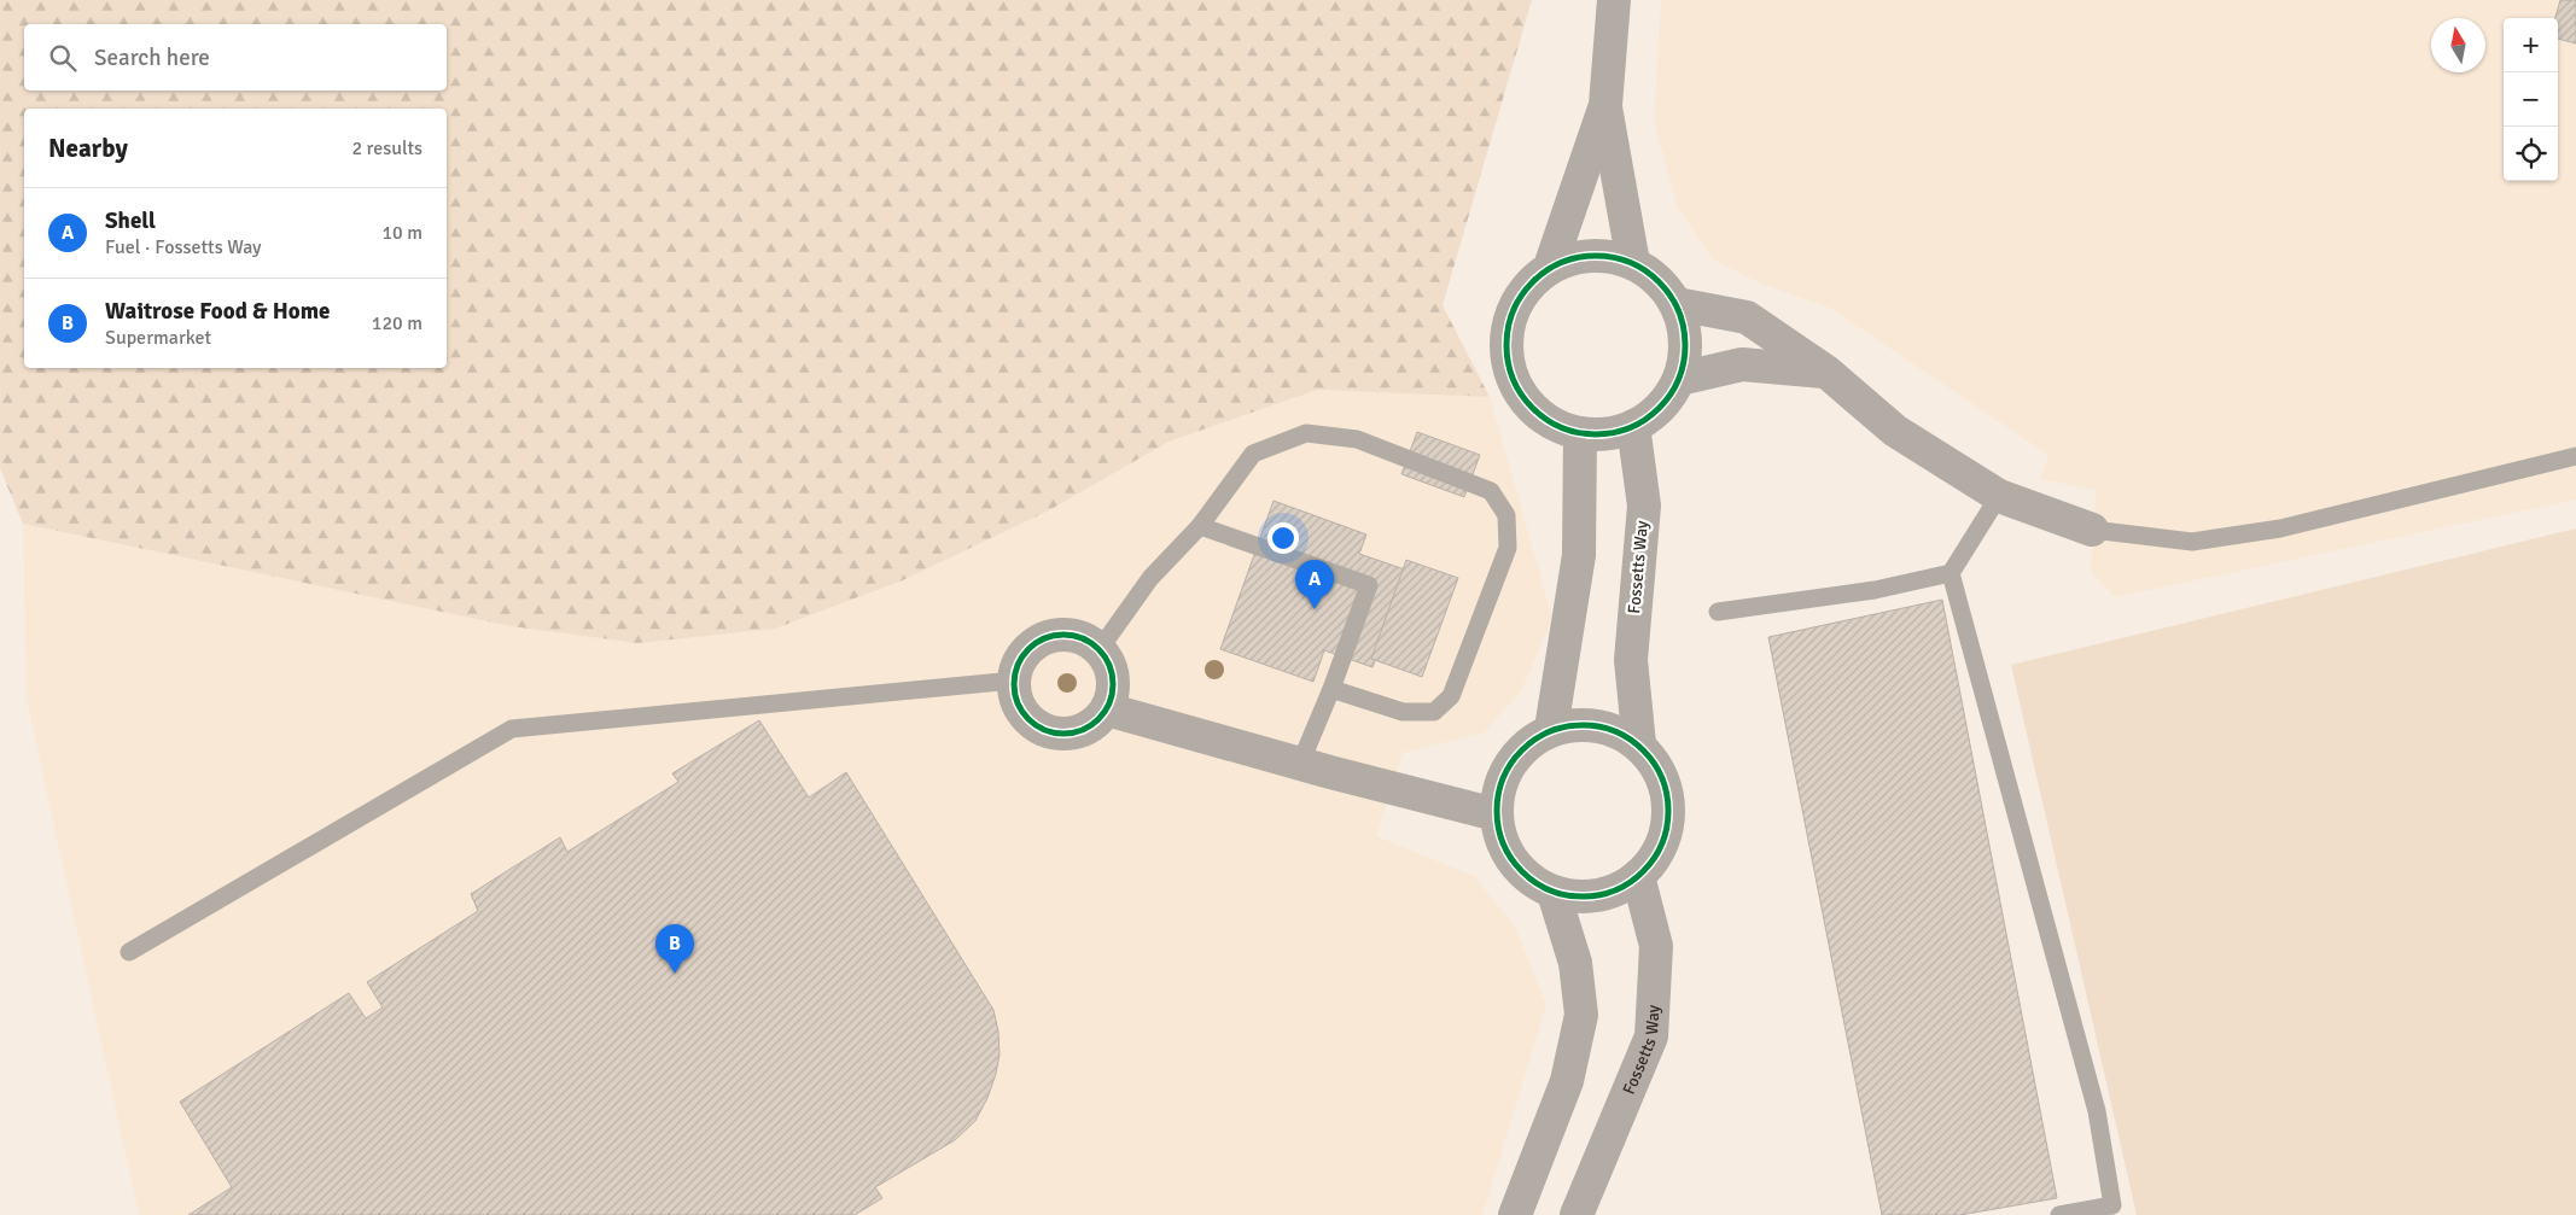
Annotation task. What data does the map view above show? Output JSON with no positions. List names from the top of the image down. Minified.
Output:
{"streets":{"street":["Fossetts Way"]},"north":"top","page":{"map_buttons":["+","−"],"search":"Search here","heading":["Nearby","2 results"],"list":[{"mark":"A","name":"Shell","note":"Fuel · Fossetts Way","value":"10 m"},{"mark":"B","name":"Waitrose Food & Home","note":"Supermarket","value":"120 m"}],"pins":["A","B"]}}
